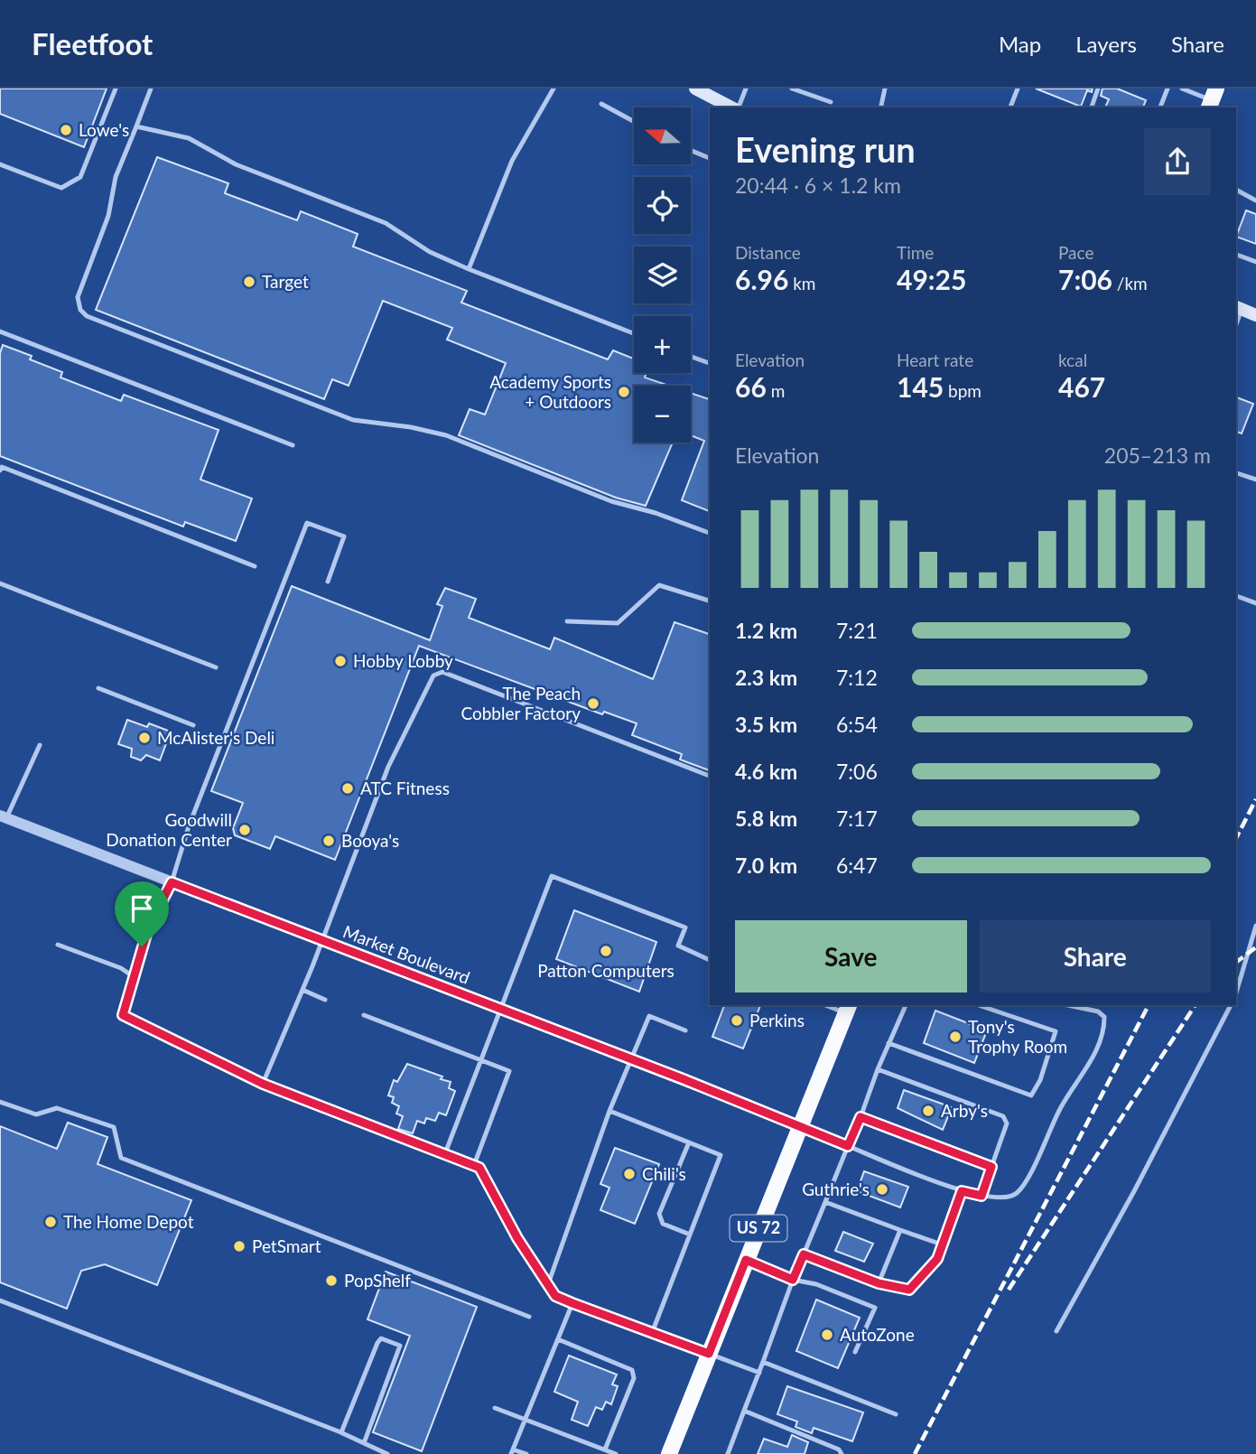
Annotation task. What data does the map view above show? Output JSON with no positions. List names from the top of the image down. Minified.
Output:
{"streets":{"main road":["US 72"],"street":["Market Boulevard"]},"crossings":[["Market Boulevard","US 72"]],"places":["Lowe's","Target","Academy Sports + Outdoors","Hobby Lobby","The Peach Cobbler Factory","McAlister's Deli","ATC Fitness","Goodwill Donation Center","Booya's","Patton Computers","Perkins","Tony's Trophy Room","Arby's","Chili's","Guthrie's","The Home Depot","PetSmart","PopShelf","AutoZone"],"north":"left","page":{"header":"Fleetfoot","nav":["Map","Layers","Share"],"map_buttons":["+","−"],"heading":["Evening run","20:44 · 6 × 1.2 km"],"stats":[["Distance","6.96 km"],["Time","49:25"],["Pace","7:06 /km"],["Elevation","66 m"],["Heart rate","145 bpm"],["kcal","467"]],"chart":["Elevation","205–213 m"],"list":[{"name":"1.2 km","note":"7:21"},{"name":"2.3 km","note":"7:12"},{"name":"3.5 km","note":"6:54"},{"name":"4.6 km","note":"7:06"},{"name":"5.8 km","note":"7:17"},{"name":"7.0 km","note":"6:47"}],"buttons":["Save","Share"]}}
